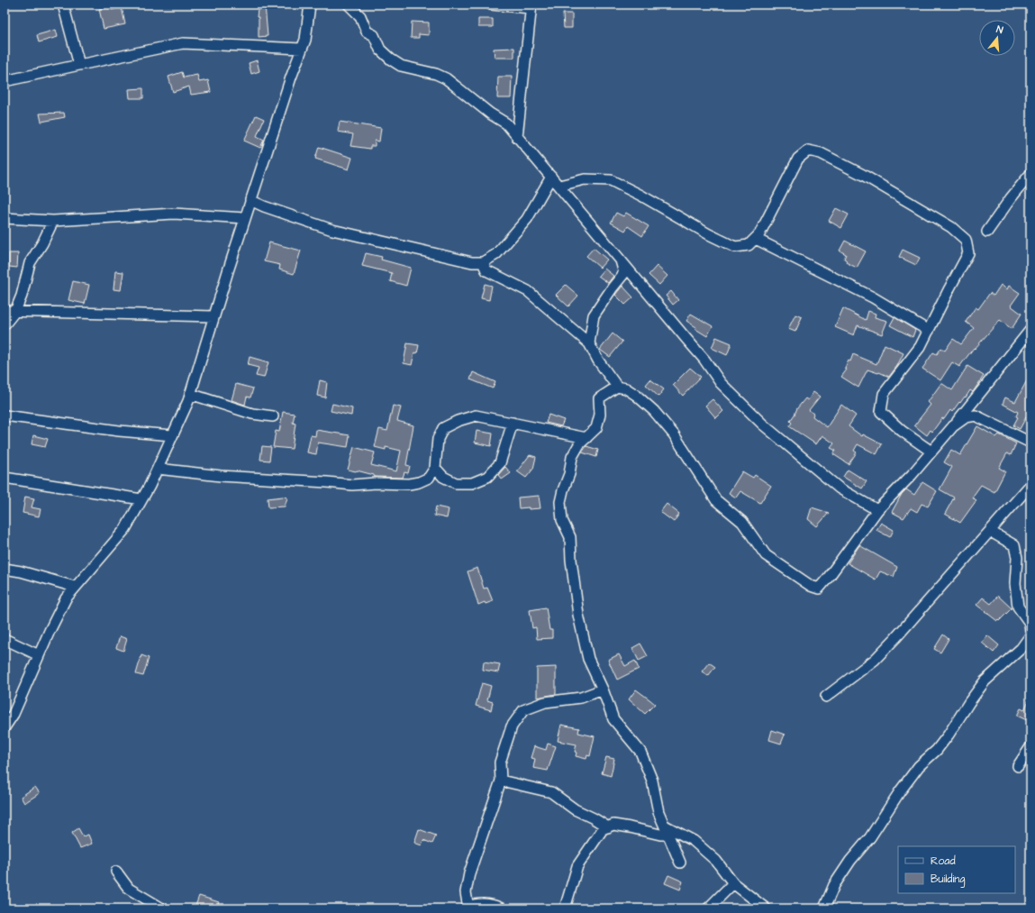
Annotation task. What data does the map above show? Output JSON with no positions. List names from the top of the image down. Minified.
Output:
{"legend":["Road","Building"],"north":"top"}
